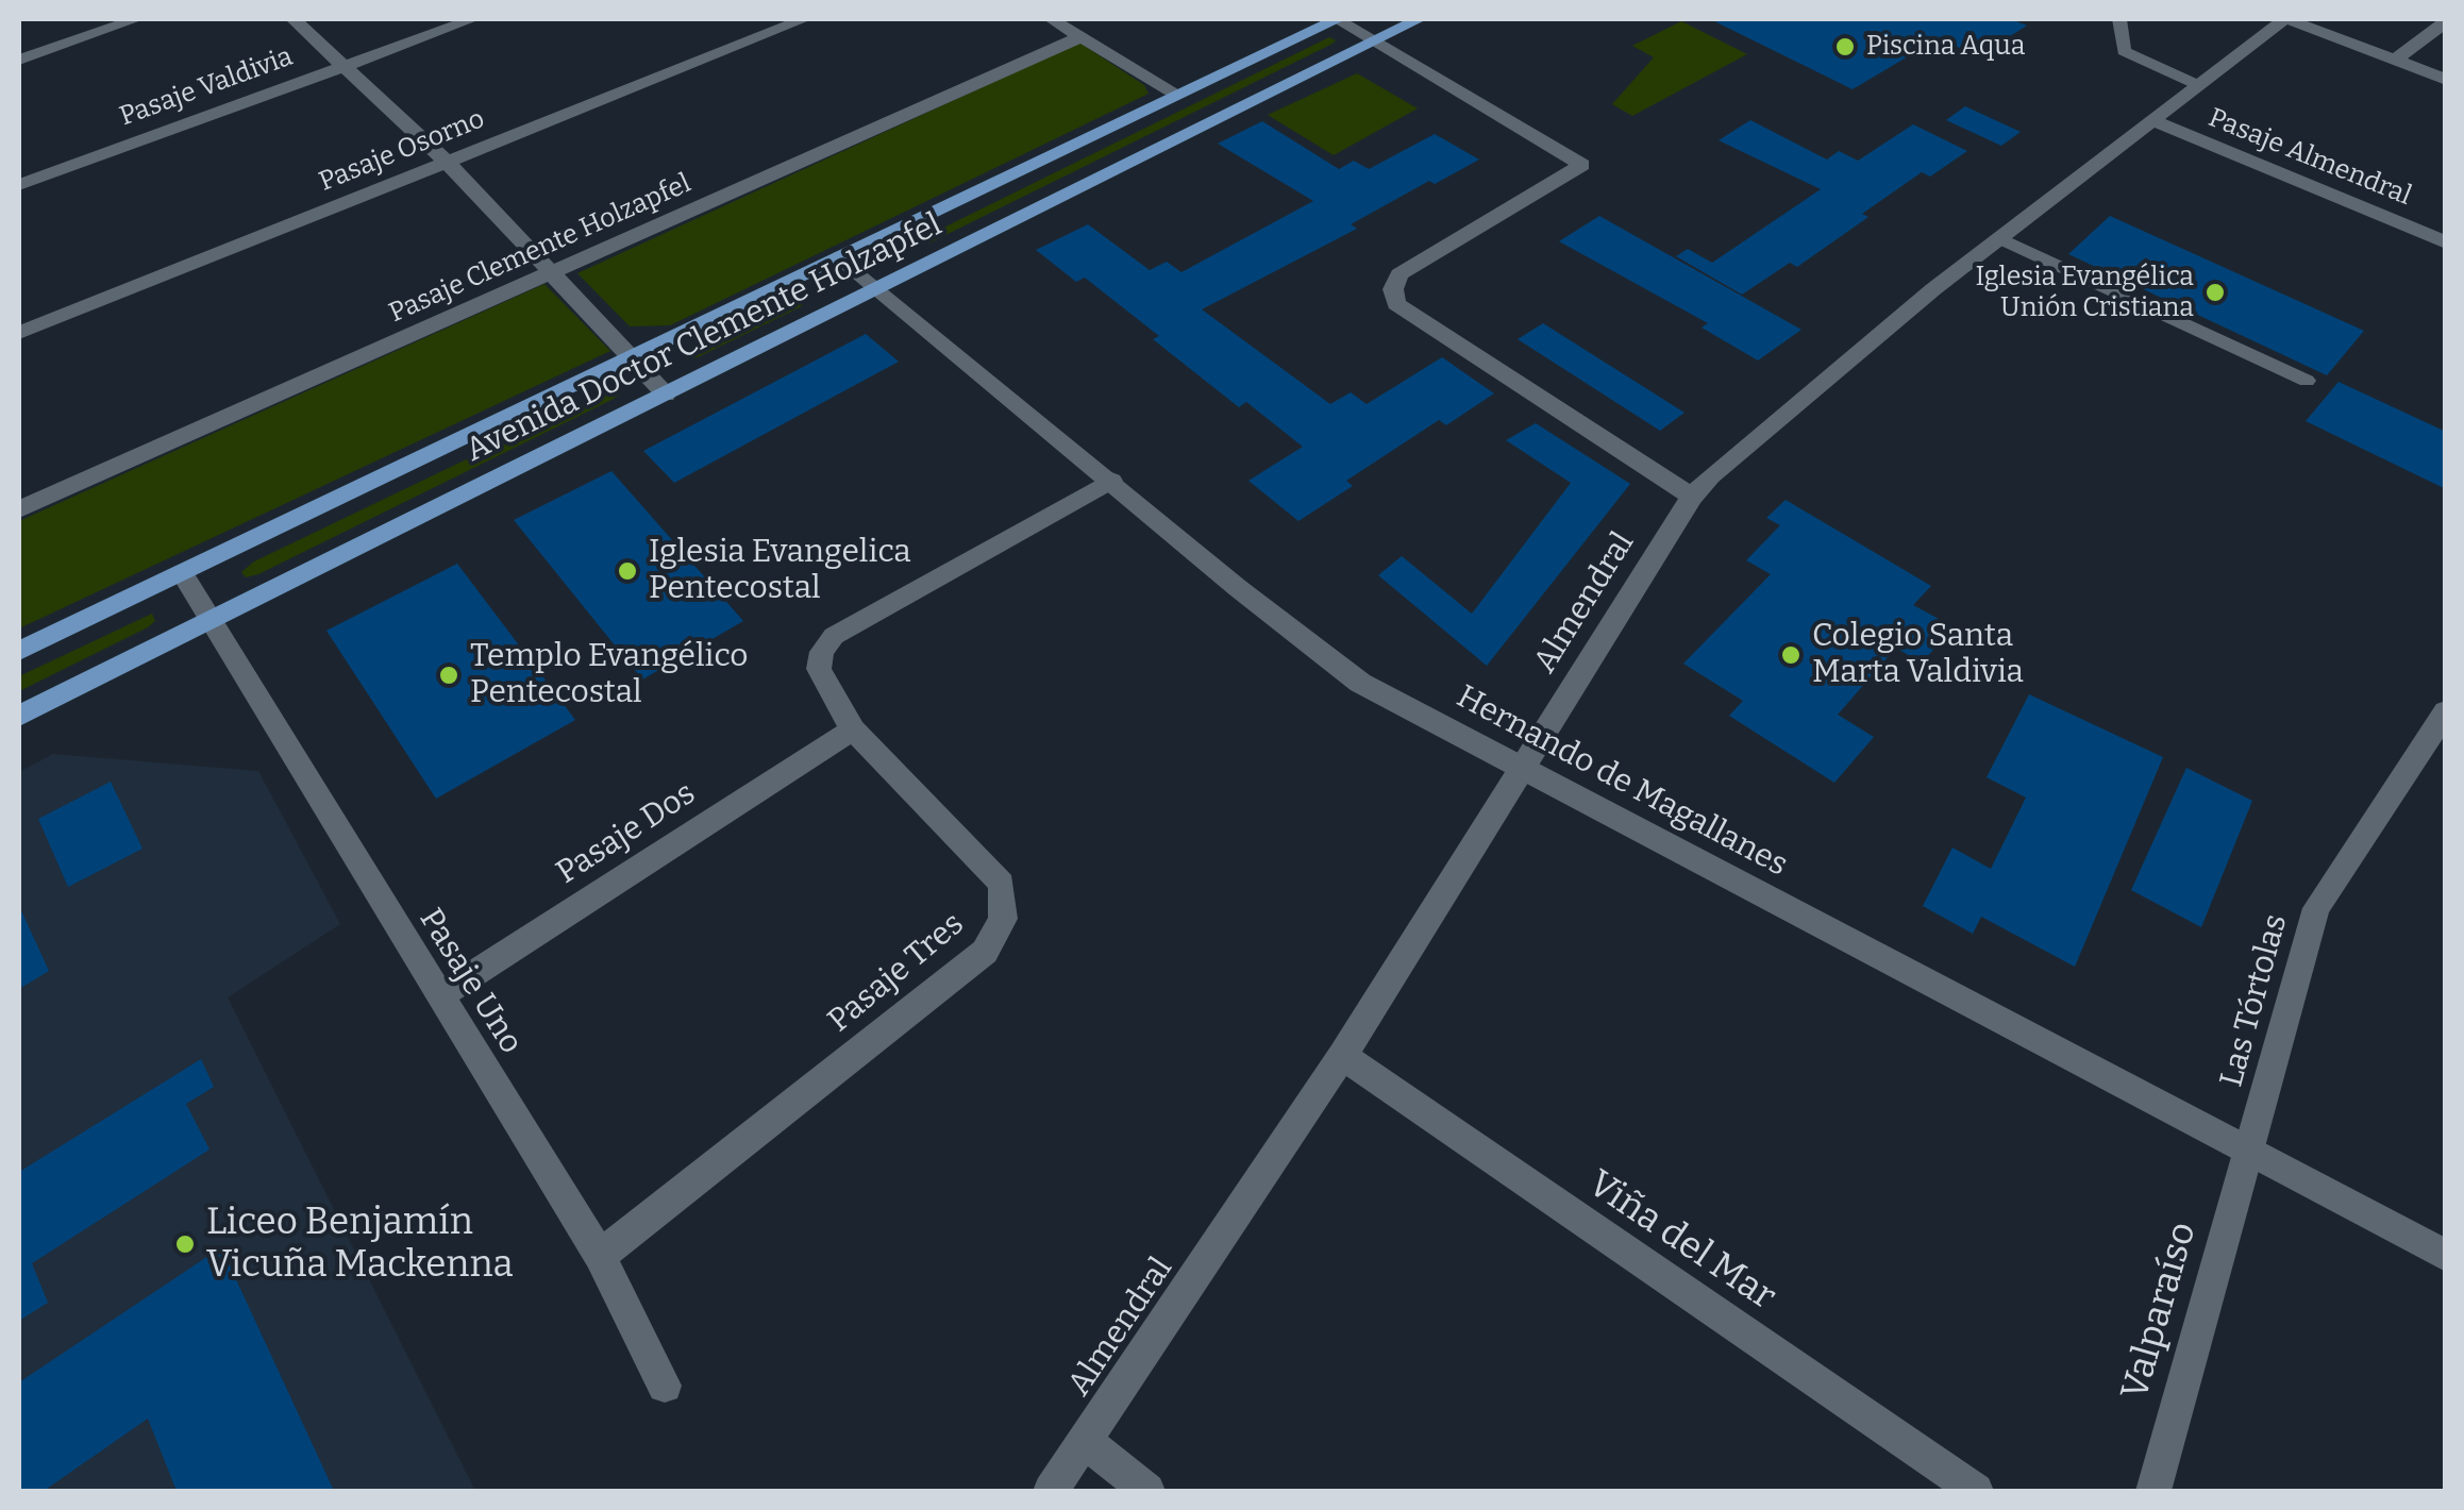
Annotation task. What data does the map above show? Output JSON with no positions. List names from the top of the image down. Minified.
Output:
{"streets":{"main road":["Avenida Doctor Clemente Holzapfel"],"street":["Pasaje Valdivia","Pasaje Osorno","Pasaje Almendral","Pasaje Clemente Holzapfel","Almendral","Hernando de Magallanes","Pasaje Dos","Pasaje Tres","Pasaje Uno","Las Tórtolas","Viña del Mar","Valparaíso"]},"crossings":[["Pasaje Almendral","Almendral"],["Avenida Doctor Clemente Holzapfel","Hernando de Magallanes"],["Avenida Doctor Clemente Holzapfel","Pasaje Uno"],["Almendral","Hernando de Magallanes"],["Almendral","Viña del Mar"],["Hernando de Magallanes","Pasaje Tres"],["Hernando de Magallanes","Las Tórtolas"],["Hernando de Magallanes","Valparaíso"],["Pasaje Dos","Pasaje Tres"],["Pasaje Dos","Pasaje Uno"],["Pasaje Tres","Pasaje Uno"],["Las Tórtolas","Valparaíso"]],"places":["Piscina Aqua","Iglesia Evangélica Unión Cristiana","Iglesia Evangelica Pentecostal","Colegio Santa Marta Valdivia","Templo Evangélico Pentecostal","Liceo Benjamín Vicuña Mackenna"]}
